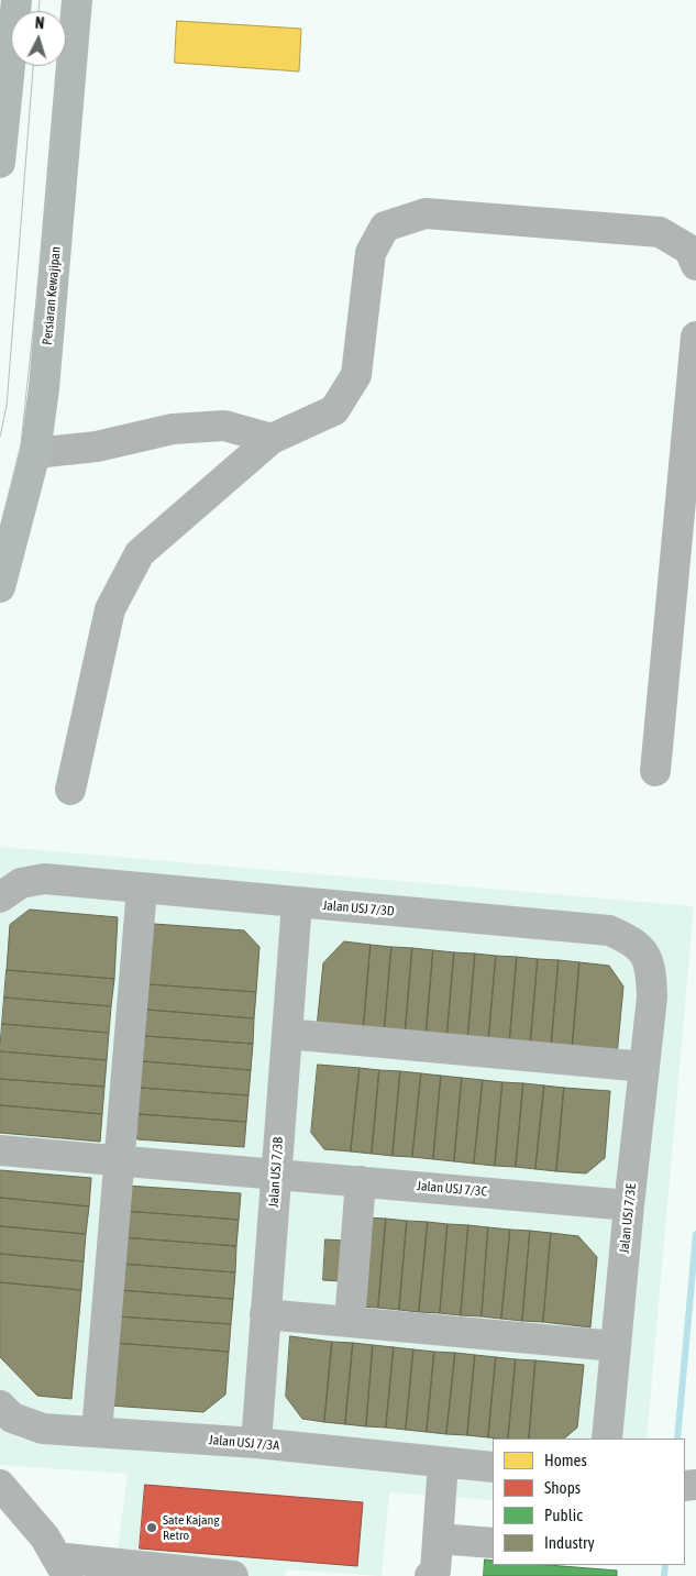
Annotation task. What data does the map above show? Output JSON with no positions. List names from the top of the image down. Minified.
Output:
{"streets":{"main road":["Persiaran Kewajipan"],"street":["Jalan USJ 7/3D","Jalan USJ 7/3B","Jalan USJ 7/3C","Jalan USJ 7/3E","Jalan USJ 7/3A"]},"crossings":[["Jalan USJ 7/3D","Jalan USJ 7/3B"],["Jalan USJ 7/3D","Jalan USJ 7/3E"],["Jalan USJ 7/3B","Jalan USJ 7/3C"],["Jalan USJ 7/3B","Jalan USJ 7/3A"],["Jalan USJ 7/3C","Jalan USJ 7/3E"]],"places":["Sate Kajang Retro"],"legend":["Homes","Shops","Public","Industry"],"north":"top"}
